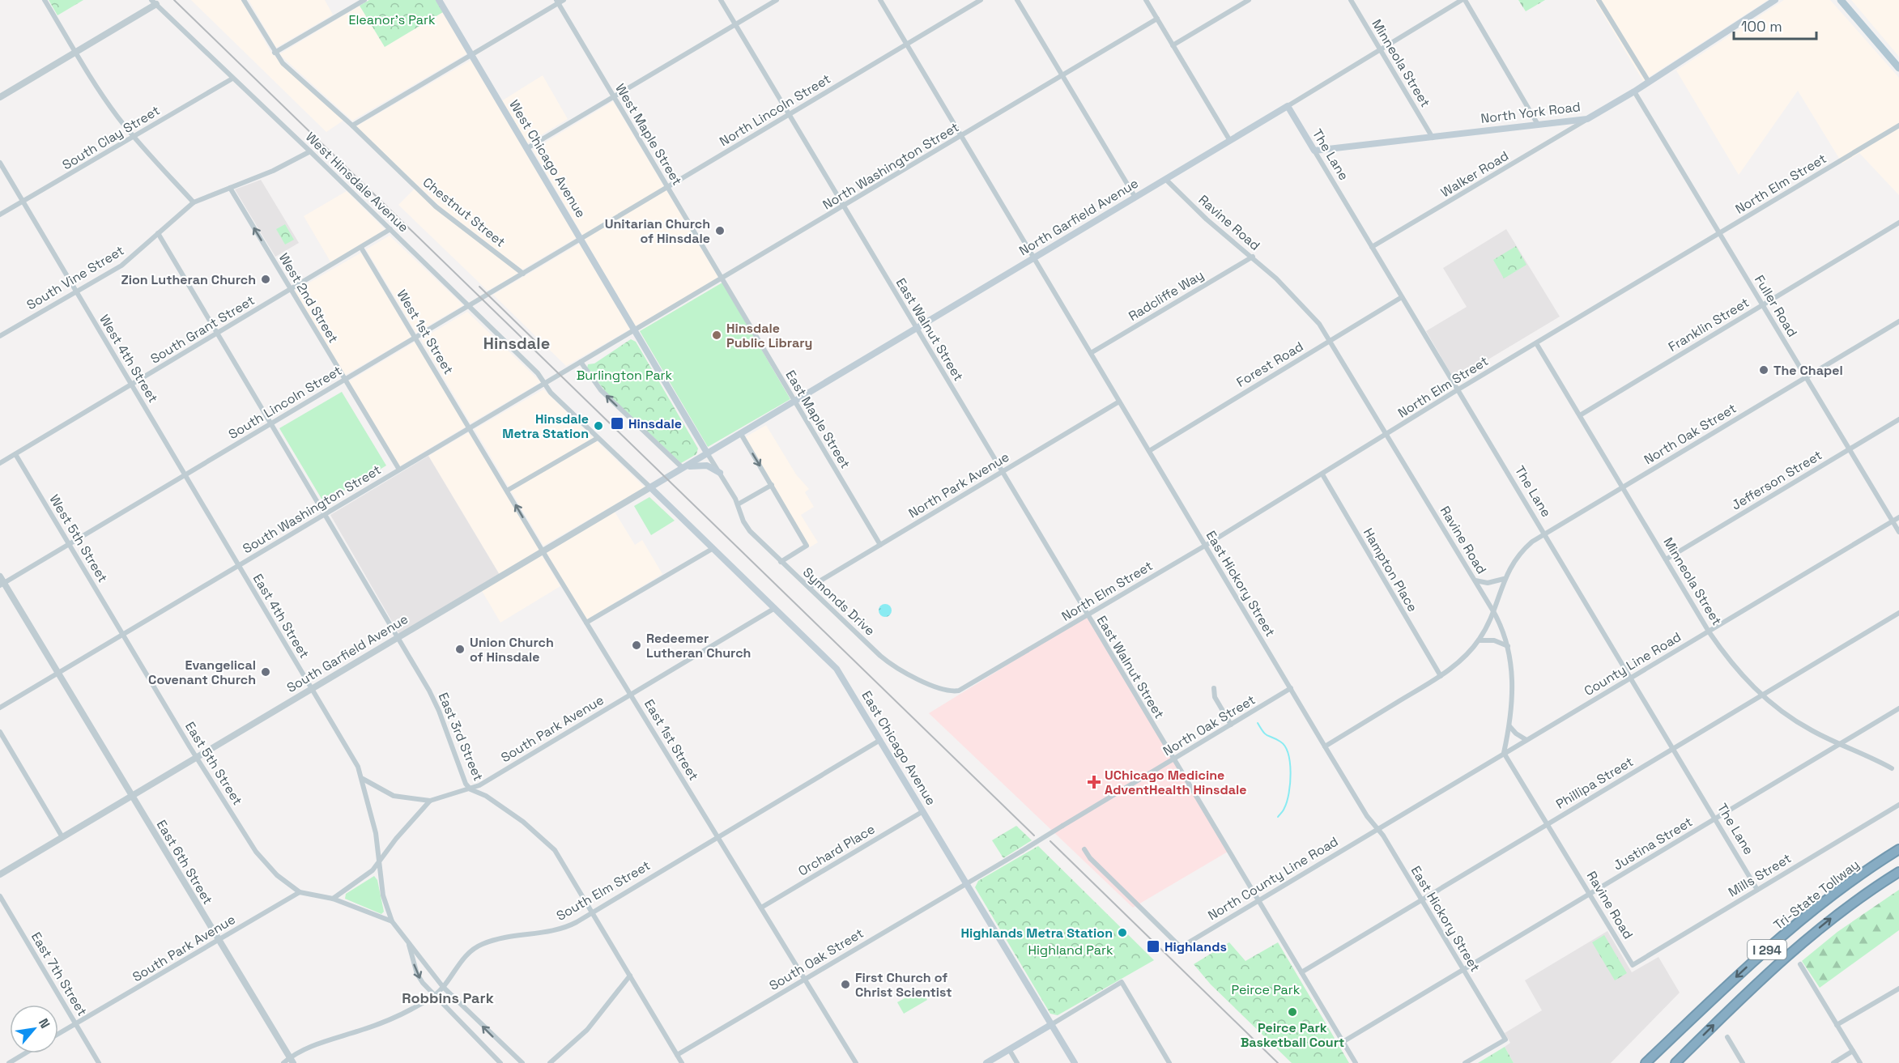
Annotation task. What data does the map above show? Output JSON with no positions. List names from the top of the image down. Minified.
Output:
{"streets":{"highway":["Tri-State Tollway","I 294"],"main road":["North York Road","The Lane","West Chicago Avenue","North Garfield Avenue","South Garfield Avenue","East Chicago Avenue"],"street":["Minneola Street","North Lincoln Street","West Maple Street","South Clay Street","North Washington Street","Walker Road","West Hinsdale Avenue","North Elm Street","Chestnut Street","Ravine Road","South Vine Street","Radcliffe Way","West 2nd Street","Fuller Road","Franklin Street","South Grant Street","East Walnut Street","West 1st Street","West 4th Street","Forest Road","South Lincoln Street","East Maple Street","North Oak Street","Jefferson Street","North Park Avenue","South Washington Street","West 5th Street","Hampton Place","East Hickory Street","Symonds Drive","East 4th Street","County Line Road","South Park Avenue","East 3rd Street","East 1st Street","East 5th Street","Phillipa Street","Justina Street","Orchard Place","East 6th Street","Mills Street","North County Line Road","South Elm Street","South Oak Street","East 7th Street"]},"crossings":[["Minneola Street","North York Road"],["Minneola Street","North Elm Street"],["Minneola Street","North Garfield Avenue"],["Minneola Street","Franklin Street"],["Minneola Street","North Oak Street"],["Minneola Street","Jefferson Street"],["Minneola Street","County Line Road"],["Minneola Street","Phillipa Street"],["Minneola Street","Justina Street"],["North Lincoln Street","West Maple Street"],["North Lincoln Street","West Chicago Avenue"],["North Lincoln Street","East Walnut Street"],["North Lincoln Street","South Lincoln Street"],["North Lincoln Street","East Hickory Street"],["North York Road","The Lane"],["North York Road","Walker Road"],["North York Road","Fuller Road"],["West Maple Street","North Washington Street"],["West Maple Street","East Maple Street"],["South Clay Street","West Hinsdale Avenue"],["South Clay Street","West 4th Street"],["The Lane","Walker Road"],["The Lane","North Elm Street"],["The Lane","North Garfield Avenue"],["The Lane","Forest Road"],["The Lane","North Oak Street"],["The Lane","County Line Road"],["The Lane","Phillipa Street"],["The Lane","Justina Street"],["The Lane","Mills Street"],["West Chicago Avenue","North Washington Street"],["West Chicago Avenue","South Lincoln Street"],["West Chicago Avenue","South Washington Street"],["North Washington Street","East Walnut Street"],["North Washington Street","East Maple Street"],["North Washington Street","South Washington Street"],["North Washington Street","East Hickory Street"],["West Hinsdale Avenue","South Vine Street"],["West Hinsdale Avenue","South Grant Street"],["West Hinsdale Avenue","South Lincoln Street"],["West Hinsdale Avenue","South Washington Street"],["West Hinsdale Avenue","South Garfield Avenue"],["West Hinsdale Avenue","East Chicago Avenue"],["North Elm Street","Ravine Road"],["North Elm Street","Fuller Road"],["North Elm Street","East Walnut Street"],["North Elm Street","Hampton Place"],["North Elm Street","East Hickory Street"],["North Elm Street","Symonds Drive"],["Chestnut Street","South Lincoln Street"],["North Garfield Avenue","Ravine Road"],["North Garfield Avenue","East Walnut Street"],["North Garfield Avenue","East Maple Street"],["North Garfield Avenue","East Hickory Street"],["North Garfield Avenue","Symonds Drive"],["North Garfield Avenue","South Garfield Avenue"],["Ravine Road","Radcliffe Way"],["Ravine Road","Forest Road"],["Ravine Road","North Oak Street"],["Ravine Road","County Line Road"],["Ravine Road","Phillipa Street"],["Ravine Road","Justina Street"],["Ravine Road","Mills Street"],["South Vine Street","West 2nd Street"],["South Vine Street","West 4th Street"],["South Vine Street","East 3rd Street"],["Radcliffe Way","East Hickory Street"],["West 2nd Street","South Grant Street"],["West 2nd Street","South Lincoln Street"],["West 2nd Street","South Washington Street"],["Fuller Road","Franklin Street"],["Fuller Road","North Oak Street"],["Fuller Road","Jefferson Street"],["Fuller Road","County Line Road"],["South Grant Street","West 1st Street"],["South Grant Street","West 4th Street"],["South Grant Street","West 5th Street"],["South Grant Street","East 3rd Street"],["East Walnut Street","North Oak Street"],["East Walnut Street","North Park Avenue"],["East Walnut Street","Phillipa Street"],["East Walnut Street","Justina Street"],["East Walnut Street","North County Line Road"],["West 1st Street","South Lincoln Street"],["West 1st Street","South Washington Street"],["West 1st Street","East 1st Street"],["West 4th Street","South Lincoln Street"],["West 4th Street","South Washington Street"],["West 4th Street","East 4th Street"],["Forest Road","East Hickory Street"],["South Lincoln Street","West 5th Street"],["South Lincoln Street","East 3rd Street"],["South Lincoln Street","East 6th Street"],["East Maple Street","North Park Avenue"],["North Oak Street","Hampton Place"],["North Oak Street","East Hickory Street"],["North Oak Street","East Chicago Avenue"],["North Oak Street","South Oak Street"],["North Park Avenue","East Hickory Street"],["North Park Avenue","Symonds Drive"],["South Washington Street","West 5th Street"],["South Washington Street","East 4th Street"],["South Washington Street","East 3rd Street"],["South Washington Street","East 1st Street"],["South Washington Street","East 5th Street"],["South Washington Street","East 6th Street"],["West 5th Street","East 5th Street"],["East Hickory Street","County Line Road"],["East Hickory Street","Phillipa Street"],["East Hickory Street","Justina Street"],["East Hickory Street","North County Line Road"],["Symonds Drive","South Garfield Avenue"],["East 4th Street","South Garfield Avenue"],["East 4th Street","South Elm Street"],["South Garfield Avenue","East 3rd Street"],["South Garfield Avenue","East 1st Street"],["South Garfield Avenue","East Chicago Avenue"],["South Garfield Avenue","East 5th Street"],["South Garfield Avenue","East 6th Street"],["County Line Road","North County Line Road"],["South Park Avenue","East 3rd Street"],["South Park Avenue","East 1st Street"],["South Park Avenue","East Chicago Avenue"],["South Park Avenue","East 5th Street"],["South Park Avenue","East 6th Street"],["South Park Avenue","East 7th Street"],["East 3rd Street","South Elm Street"],["East 3rd Street","South Oak Street"],["East 1st Street","Orchard Place"],["East 1st Street","South Elm Street"],["East 1st Street","South Oak Street"],["East Chicago Avenue","Orchard Place"],["East Chicago Avenue","South Elm Street"],["East Chicago Avenue","South Oak Street"],["East 6th Street","South Elm Street"]],"one_way":["West 2nd Street"],"districts":["Hinsdale","Robbins Park"],"parks":["Eleanor's Park","Burlington Park","Highland Park","Peirce Park"],"places":{"other":["Unitarian Church of Hinsdale","Zion Lutheran Church","Hinsdale Public Library","The Chapel","Hinsdale Metra Station","Redeemer Lutheran Church","Union Church of Hinsdale","Evangelical Covenant Church","Highlands Metra Station","First Church of Christ Scientist","Peirce Park Basketball Court"],"transit":["Hinsdale","Highlands"],"health":["UChicago Medicine AdventHealth Hinsdale"]},"scale_bar":"100 m","north":"top right"}
